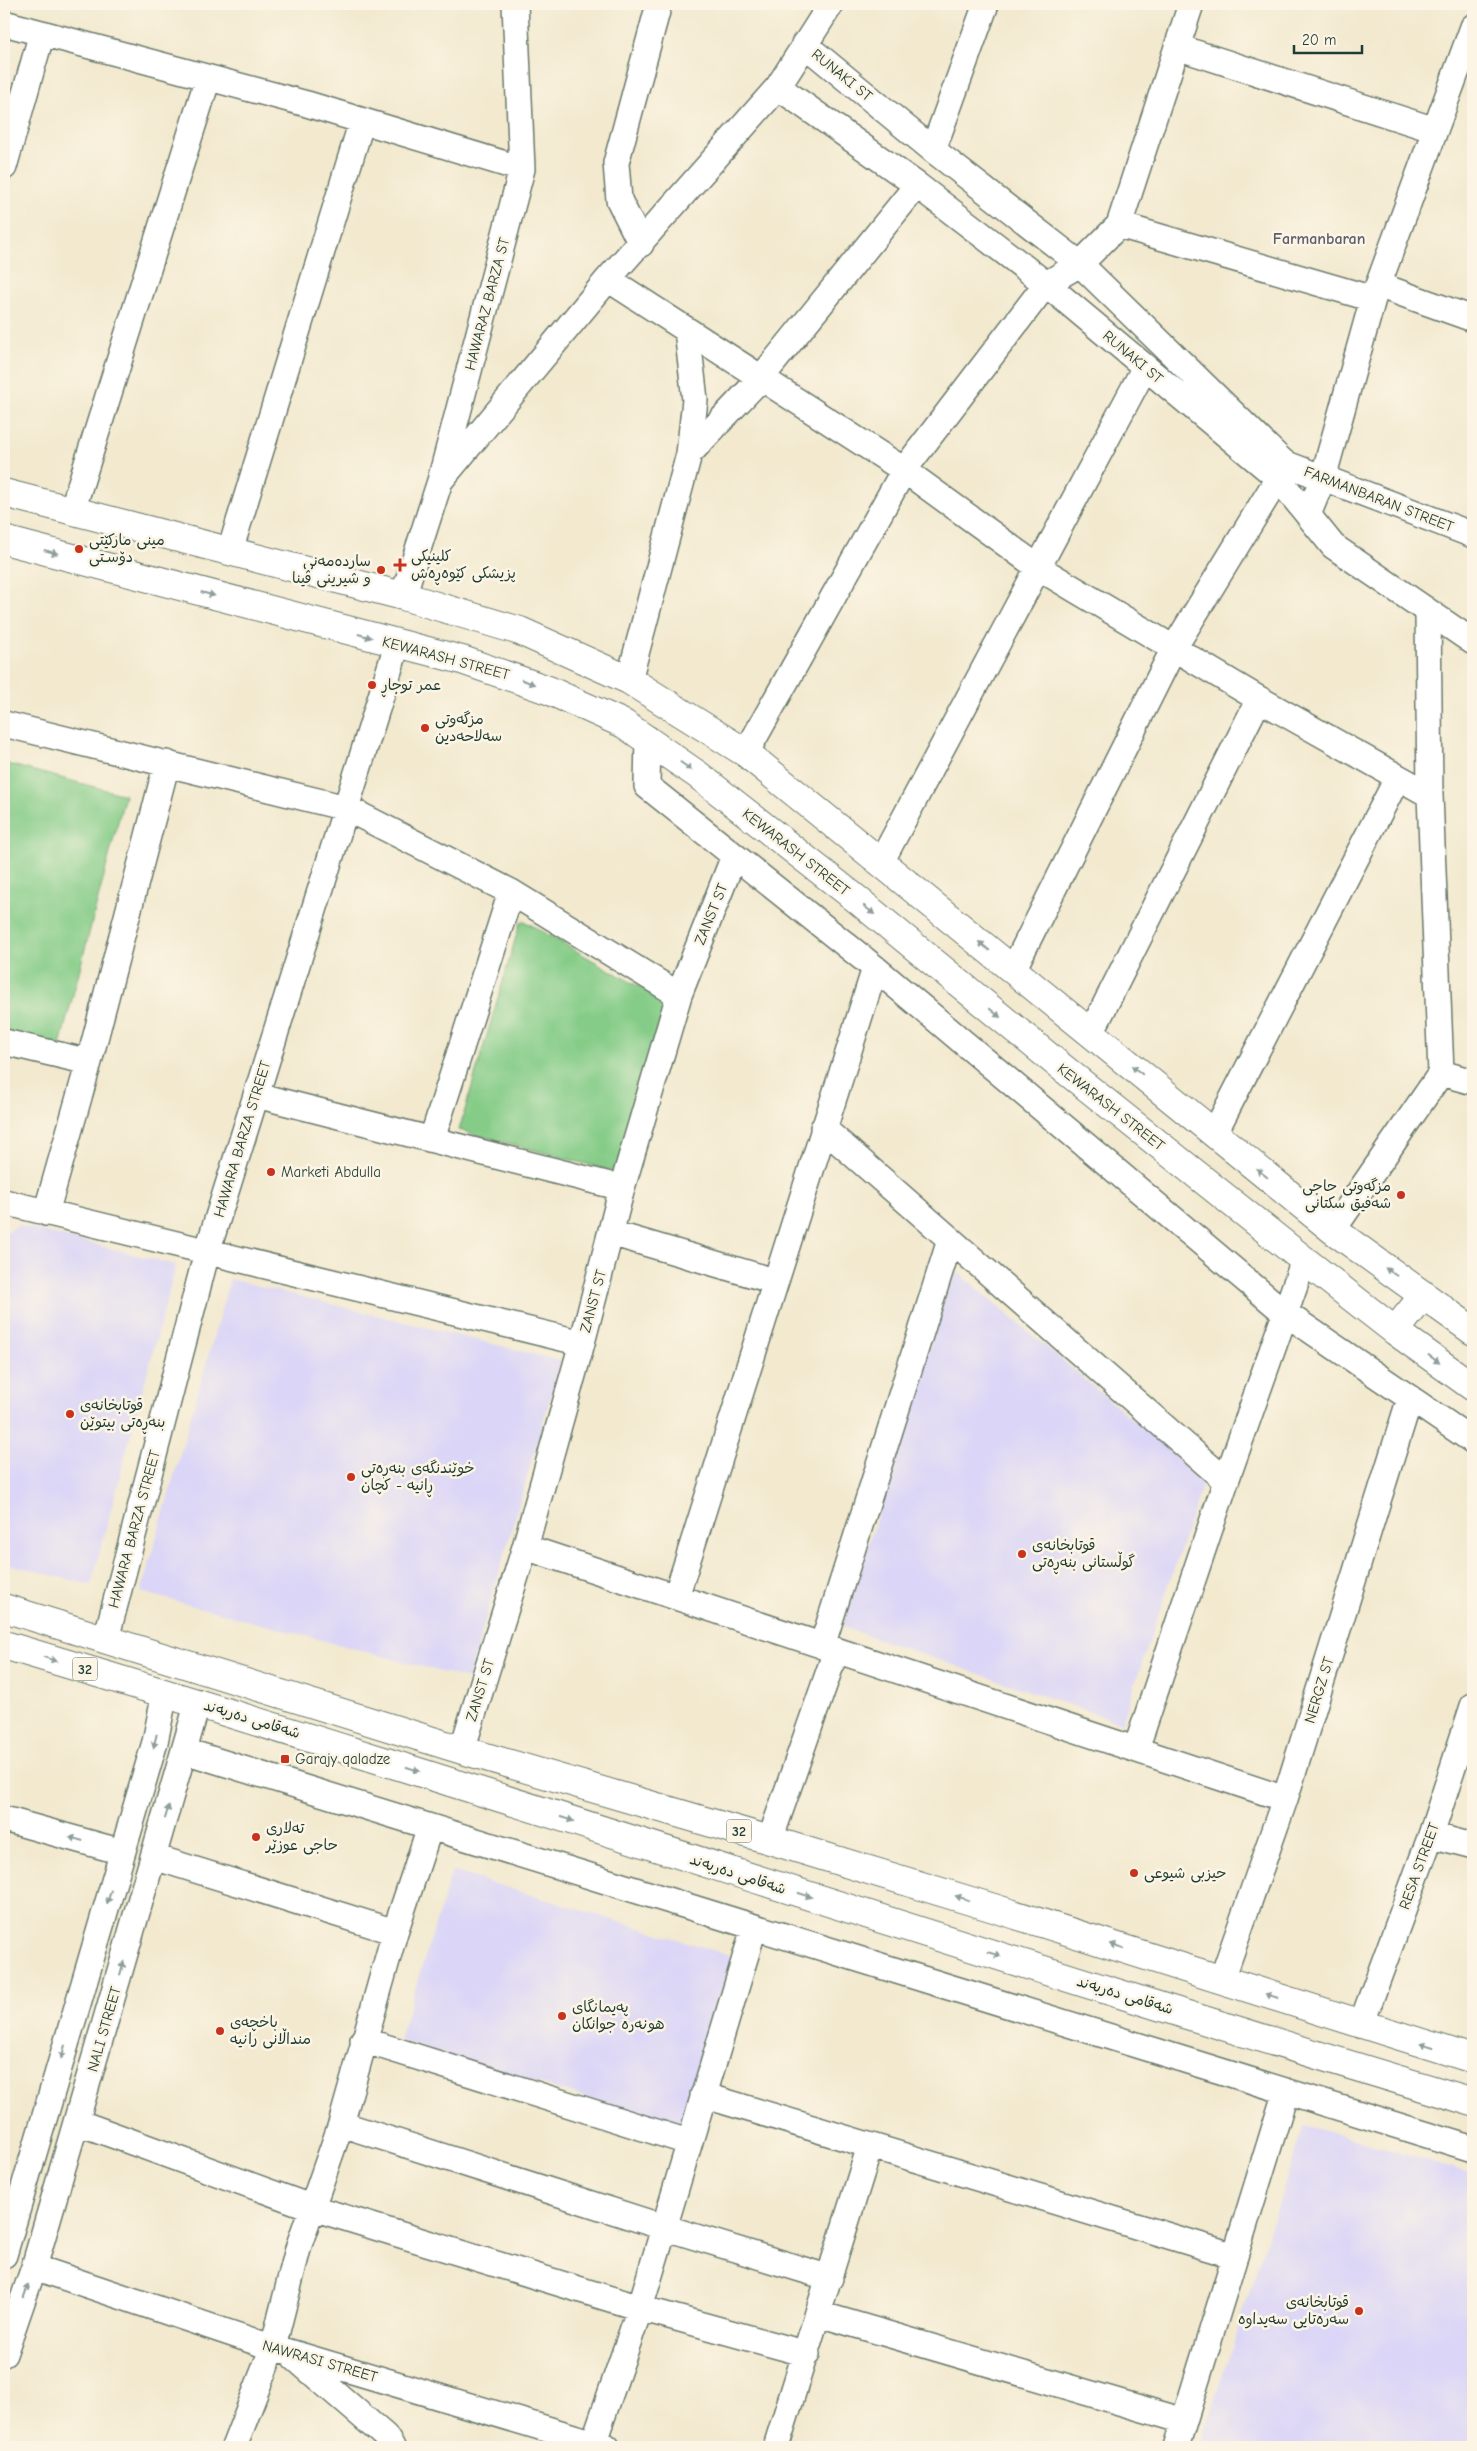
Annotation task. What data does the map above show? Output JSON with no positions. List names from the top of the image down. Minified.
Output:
{"streets":{"main road":["KEWARASH STREET","32","شەقامی دەربەند"],"street":["RUNAKI ST","HAWARAZ BARZA ST","FARMANBARAN STREET","ZANST ST","HAWARA BARZA STREET","NERGZ ST","RESA STREET","NALI STREET","NAWRASI STREET"]},"crossings":[["RUNAKI ST","FARMANBARAN STREET"],["KEWARASH STREET","HAWARA BARZA STREET"],["ZANST ST","32"],["HAWARA BARZA STREET","32"],["32","NERGZ ST"],["32","RESA STREET"],["شەقامی دەربەند","NALI STREET"],["NALI STREET","NAWRASI STREET"]],"districts":["Farmanbaran"],"places":{"other":["مینی مارکێتی دۆسـتی","سارده‌مه‌نی و شیرینی ڤینا","عمر توجاڕ","مزگەوتی سەلاحەدین","Marketi Abdulla","مزگەوتی حاجی شەفیق سکتانی","قوتابخانەی بنەڕەتی بیتوێن","خوێندنگەی بنەڕەتی ڕانیە - کچان","قوتابخانه‌ی گوڵستانی بنه‌ڕه‌تی","تەلاری حاجی عوزێر","حیزبی شیوعی","پەیمانگای هونەرە جوانکان","باخچەی منداڵانی رانیە","قوتابخانەی سەرەتایی سەیداوە"],"health":["كلینیكی پزیشكی كێوەڕەش"],"transit":["Garajy qaladze"]},"scale_bar":"20 m"}
